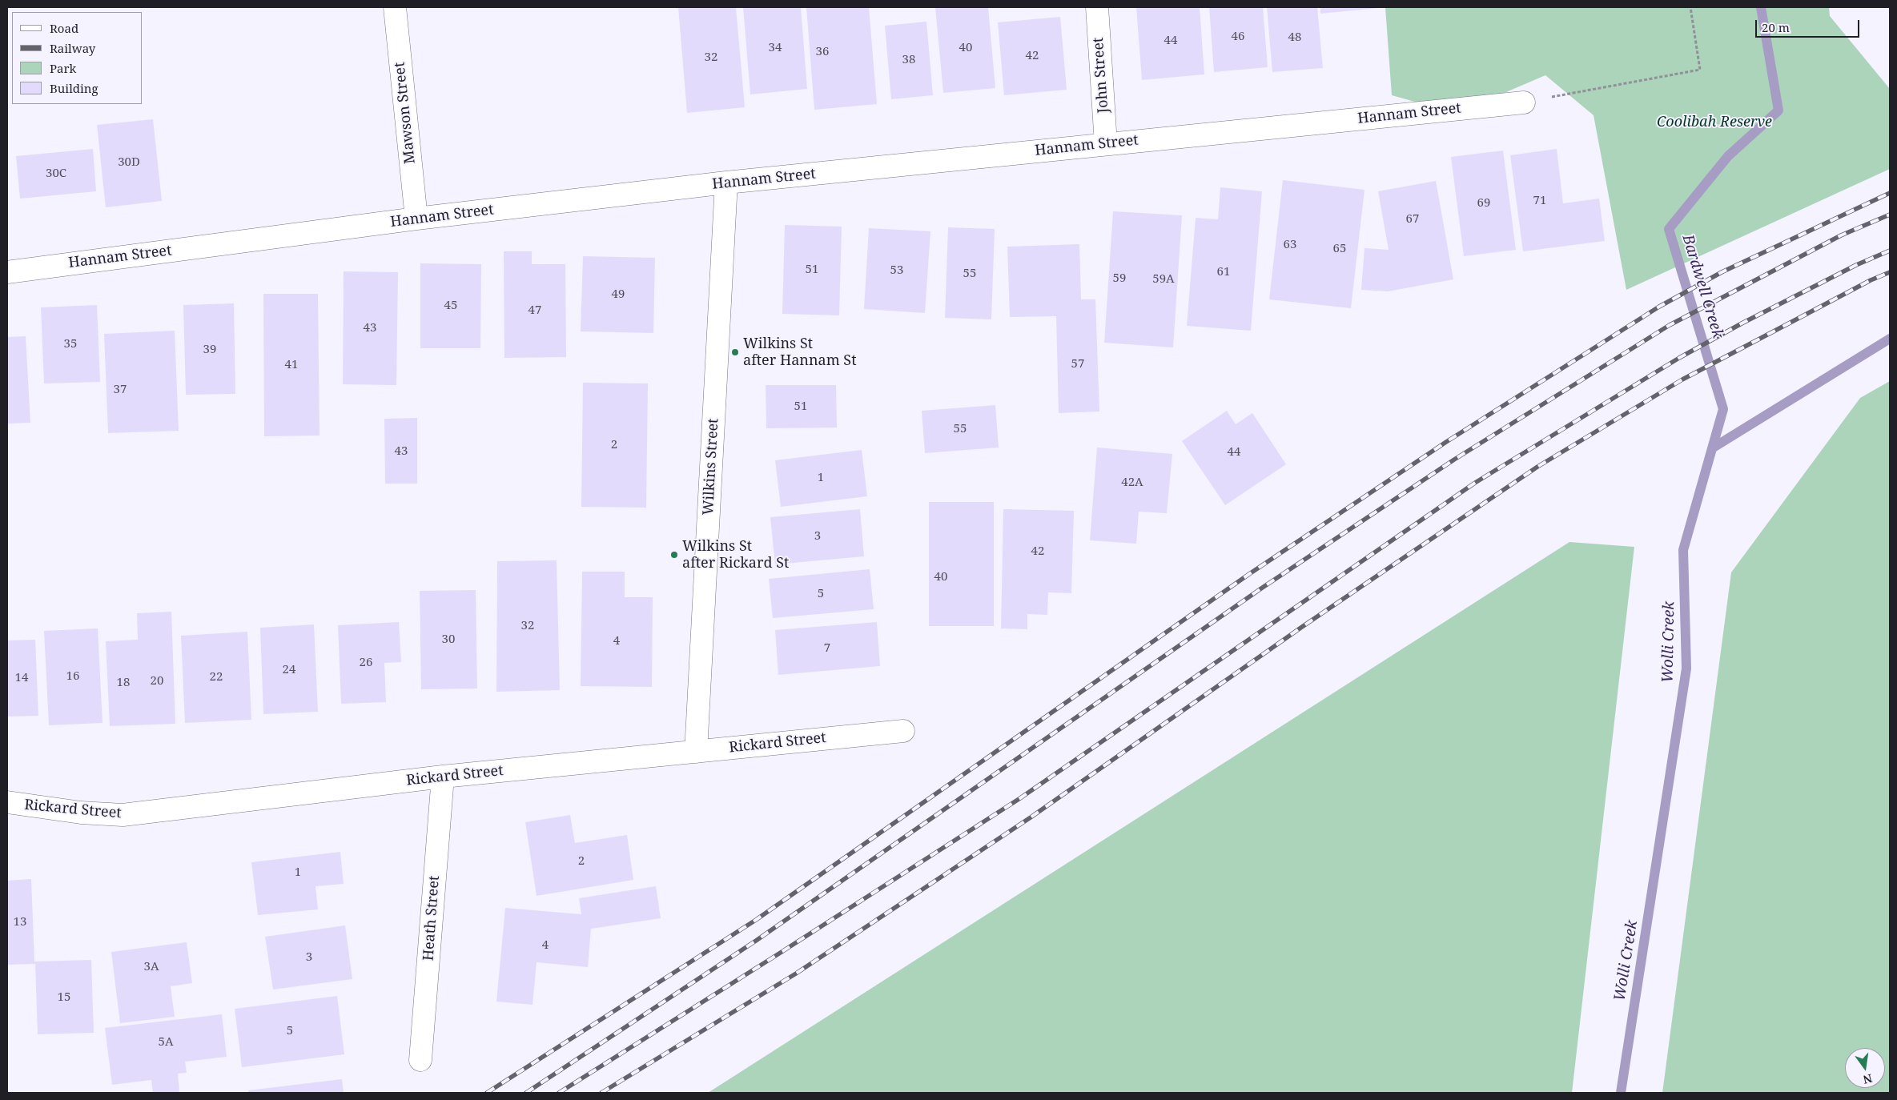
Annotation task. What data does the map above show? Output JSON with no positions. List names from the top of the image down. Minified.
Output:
{"streets":{"street":["John Street","Mawson Street","Hannam Street","Wilkins Street","Rickard Street","Heath Street"]},"crossings":[["John Street","Hannam Street"],["Mawson Street","Hannam Street"],["Hannam Street","Wilkins Street"],["Wilkins Street","Rickard Street"],["Rickard Street","Heath Street"]],"water":["Bardwell Creek","Wolli Creek"],"parks":["Coolibah Reserve"],"places":["Wilkins St after Hannam St","Wilkins St after Rickard St"],"house_numbers":["46","48","44","34","40","36","42","32","38","30D","30C","71","69","67","63","65","51","53","61","55","59","59A","49","45","47","43","35","39","57","41","37","51","55","2","43","44","1","42A","3","42","40","5","32","30","4","7","26","24","16","22","14","20","18","2","1","13","4","3","3A","15","5","5A"],"legend":["Road","Railway","Park","Building"],"scale_bar":"20 m","north":"bottom"}
